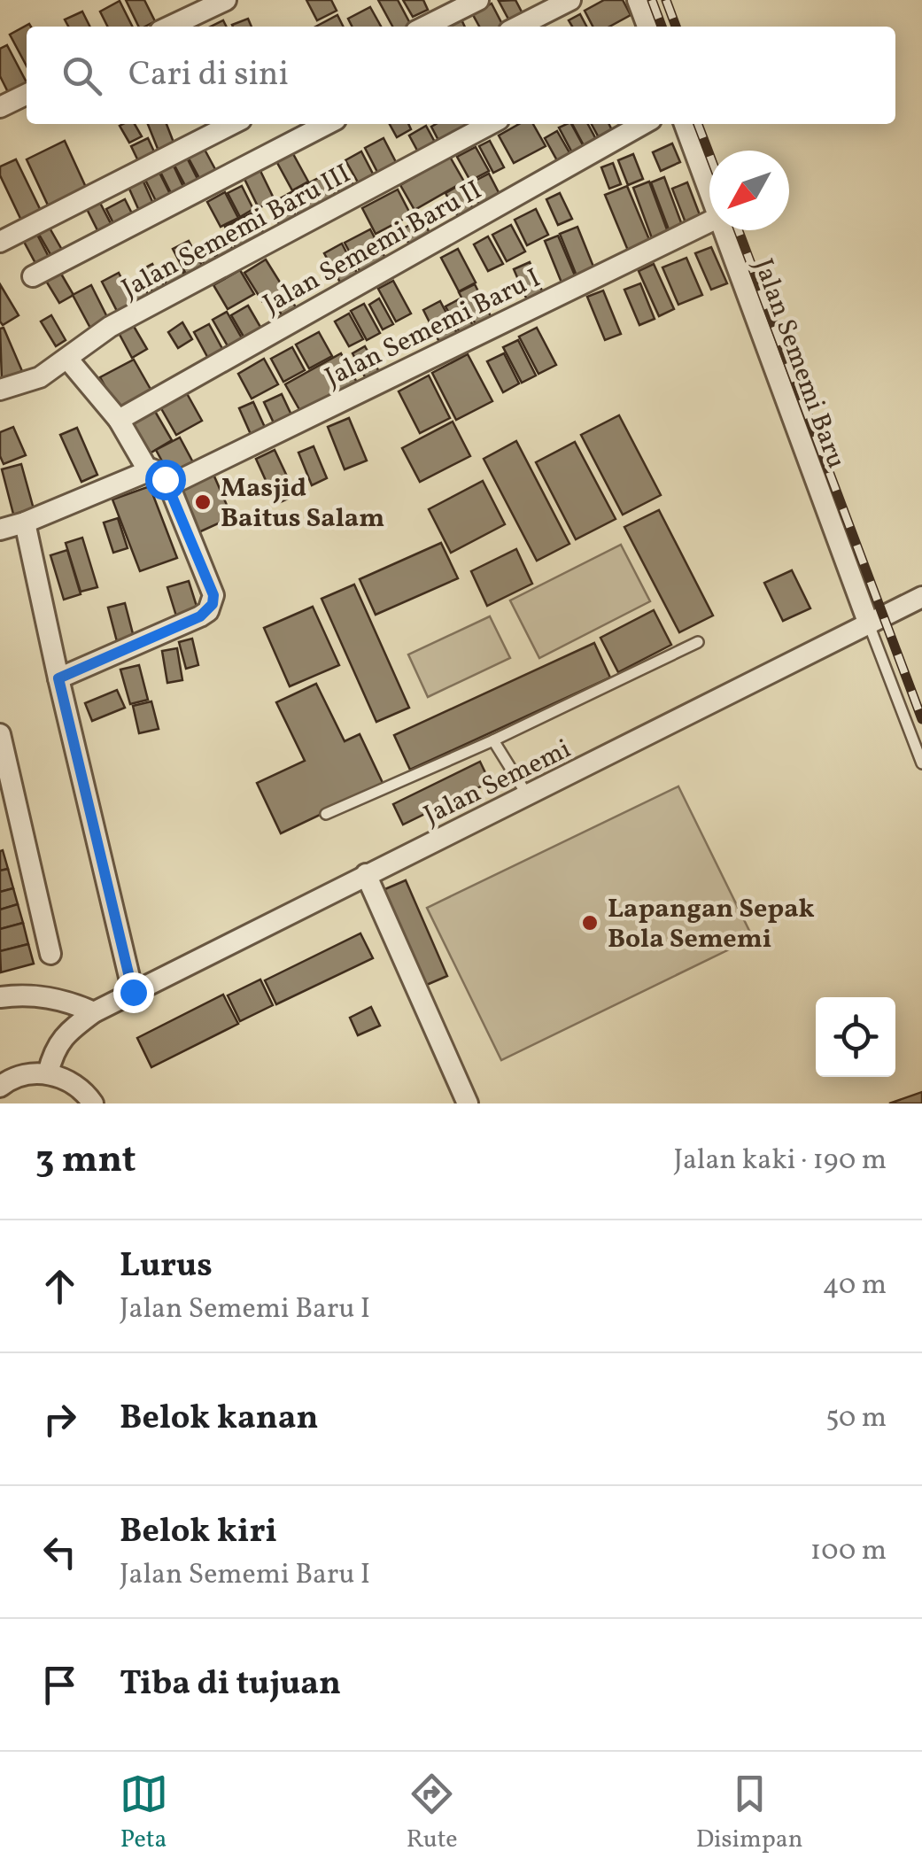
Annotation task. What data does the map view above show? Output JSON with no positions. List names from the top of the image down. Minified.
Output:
{"streets":{"street":["Jalan Sememi Baru III","Jalan Sememi Baru II","Jalan Sememi Baru I","Jalan Sememi Baru","Jalan Sememi"]},"crossings":[["Jalan Sememi Baru","Jalan Sememi"]],"places":["Masjid Baitus Salam","Lapangan Sepak Bola Sememi"],"north":"bottom left","page":{"search":"Cari di sini","heading":["3 mnt","Jalan kaki · 190 m"],"list":[["Lurus","Jalan Sememi Baru I","40 m"],["Belok kanan","50 m"],["Belok kiri","Jalan Sememi Baru I","100 m"],"Tiba di tujuan"],"nav":["Peta","Rute","Disimpan"]}}
